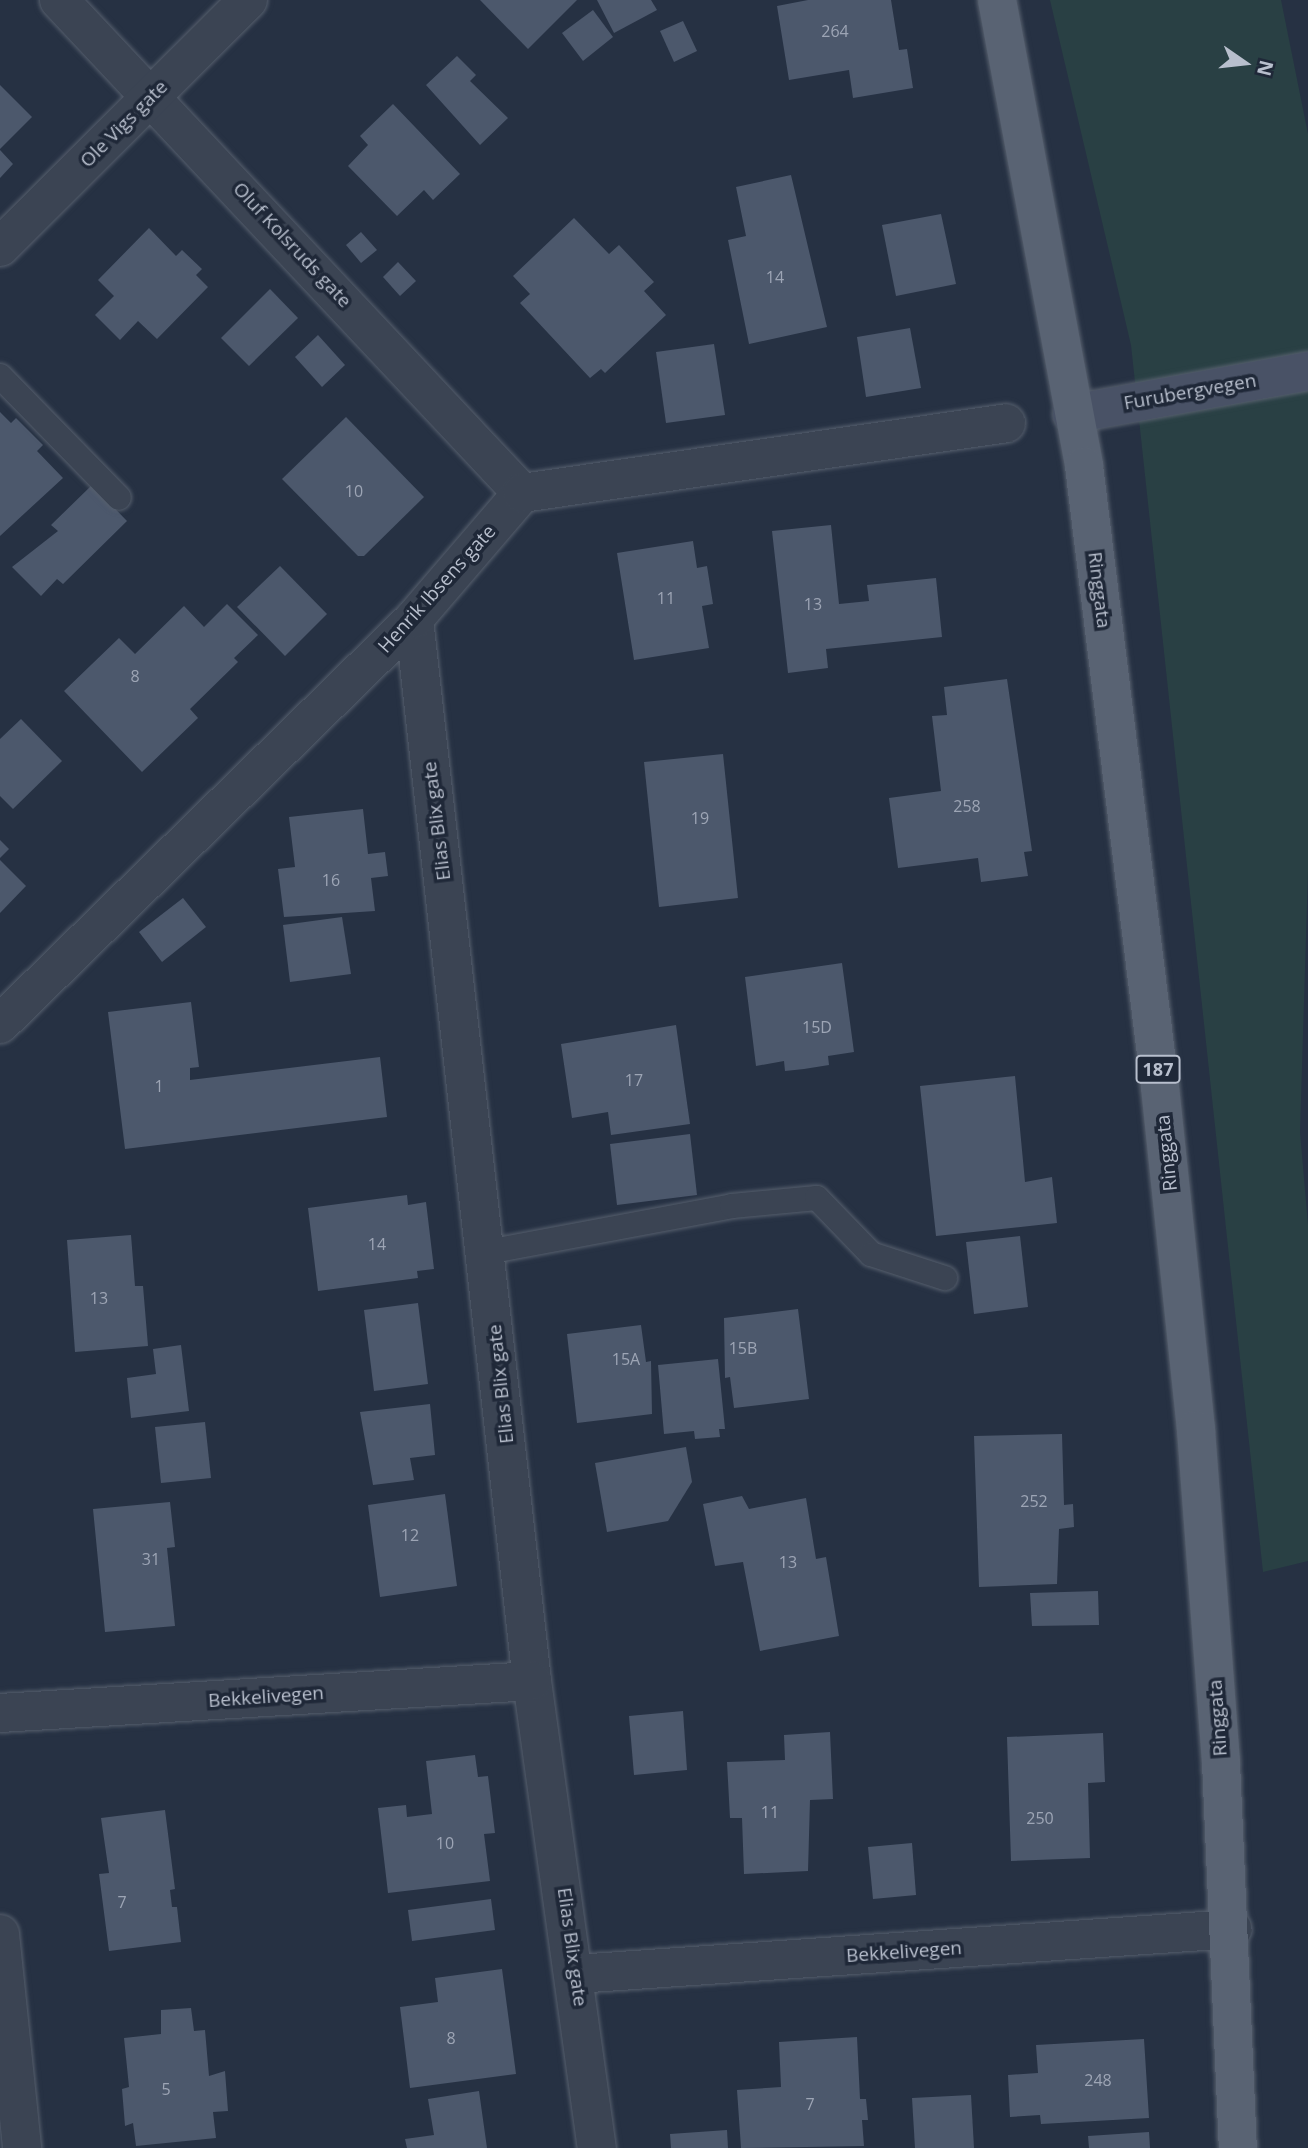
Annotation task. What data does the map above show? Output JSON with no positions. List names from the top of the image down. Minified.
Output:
{"streets":{"main road":["Furubergvegen","Ringgata","187"],"street":["Ole Vigs gate","Oluf Kolsruds gate","Henrik Ibsens gate","Elias Blix gate","Bekkelivegen"]},"crossings":[["Ole Vigs gate","Oluf Kolsruds gate"],["Oluf Kolsruds gate","Henrik Ibsens gate"],["Furubergvegen","Ringgata"],["Henrik Ibsens gate","Elias Blix gate"],["Ringgata","Bekkelivegen"],["Elias Blix gate","Bekkelivegen"]],"house_numbers":["264","14","10","11","13","8","258","19","16","15D","17","1","14","13","15B","15A","252","12","31","13","11","250","10","7","8","248","5","7"],"north":"right"}
